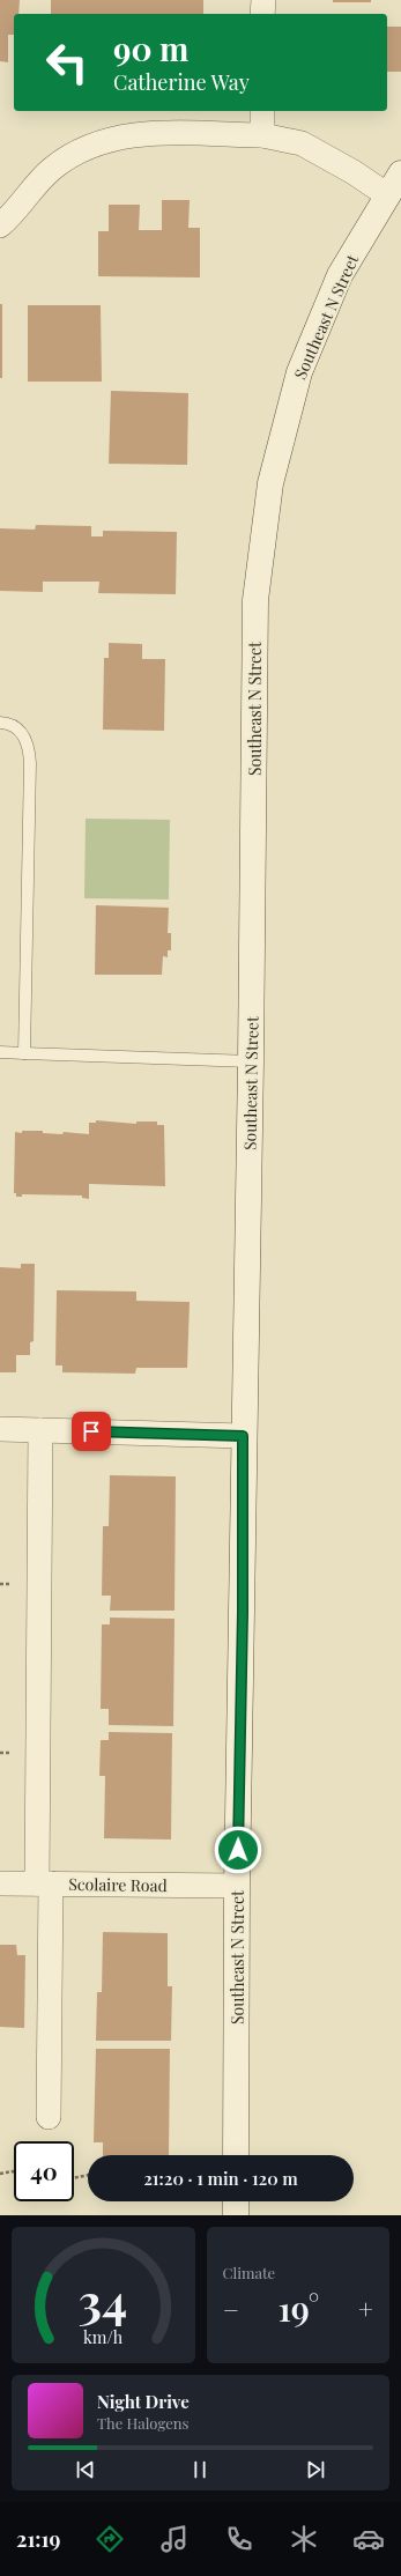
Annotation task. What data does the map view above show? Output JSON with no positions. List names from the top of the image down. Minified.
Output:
{"streets":{"street":["Southeast N Street","Scolaire Road"]},"crossings":[["Southeast N Street","Scolaire Road"]],"page":{"turn":["90 m","Catherine Way"],"limit":"40","trip":"21:20 · 1 min · 120 m","tile":"Climate","heat":["−","19°","+"],"song":["Night Drive","The Halogens"],"tabs":"21:19","gauge":["34","km/h"]}}
